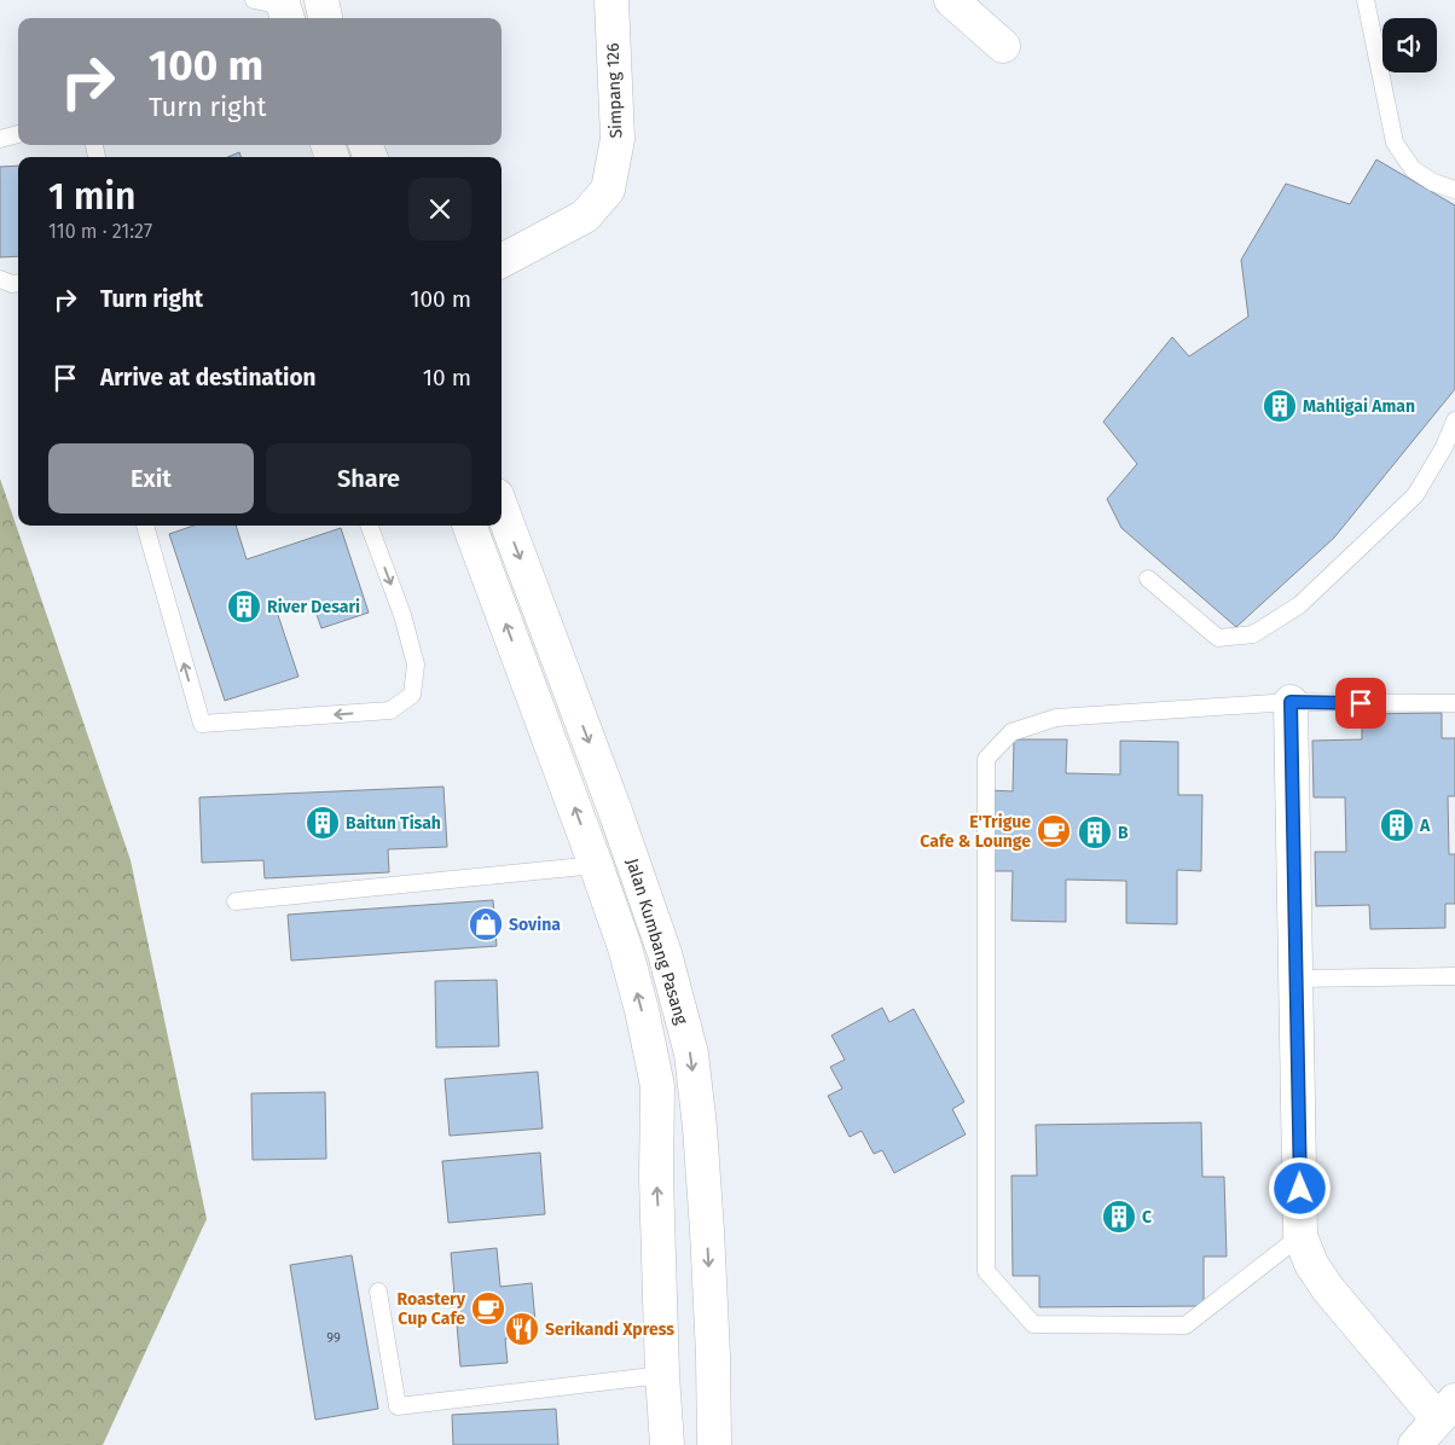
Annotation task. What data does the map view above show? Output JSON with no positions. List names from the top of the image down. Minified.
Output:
{"streets":{"main road":["Simpang 126","Jalan Kumbang Pasang"]},"places":{"building":["Mahligai Aman","River Desari","Baitun Tisah","A","B","C"],"cafe":["E'Trigue Cafe & Lounge","Roastery Cup Cafe"],"shop":["Sovina"],"restaurant":["Serikandi Xpress"]},"house_numbers":["99"],"page":{"turn":["100 m","Turn right"],"heading":["1 min","110 m · 21:27"],"list":[{"name":"Turn right","value":"100 m"},{"name":"Arrive at destination","value":"10 m"}],"buttons":["Exit","Share"]}}
